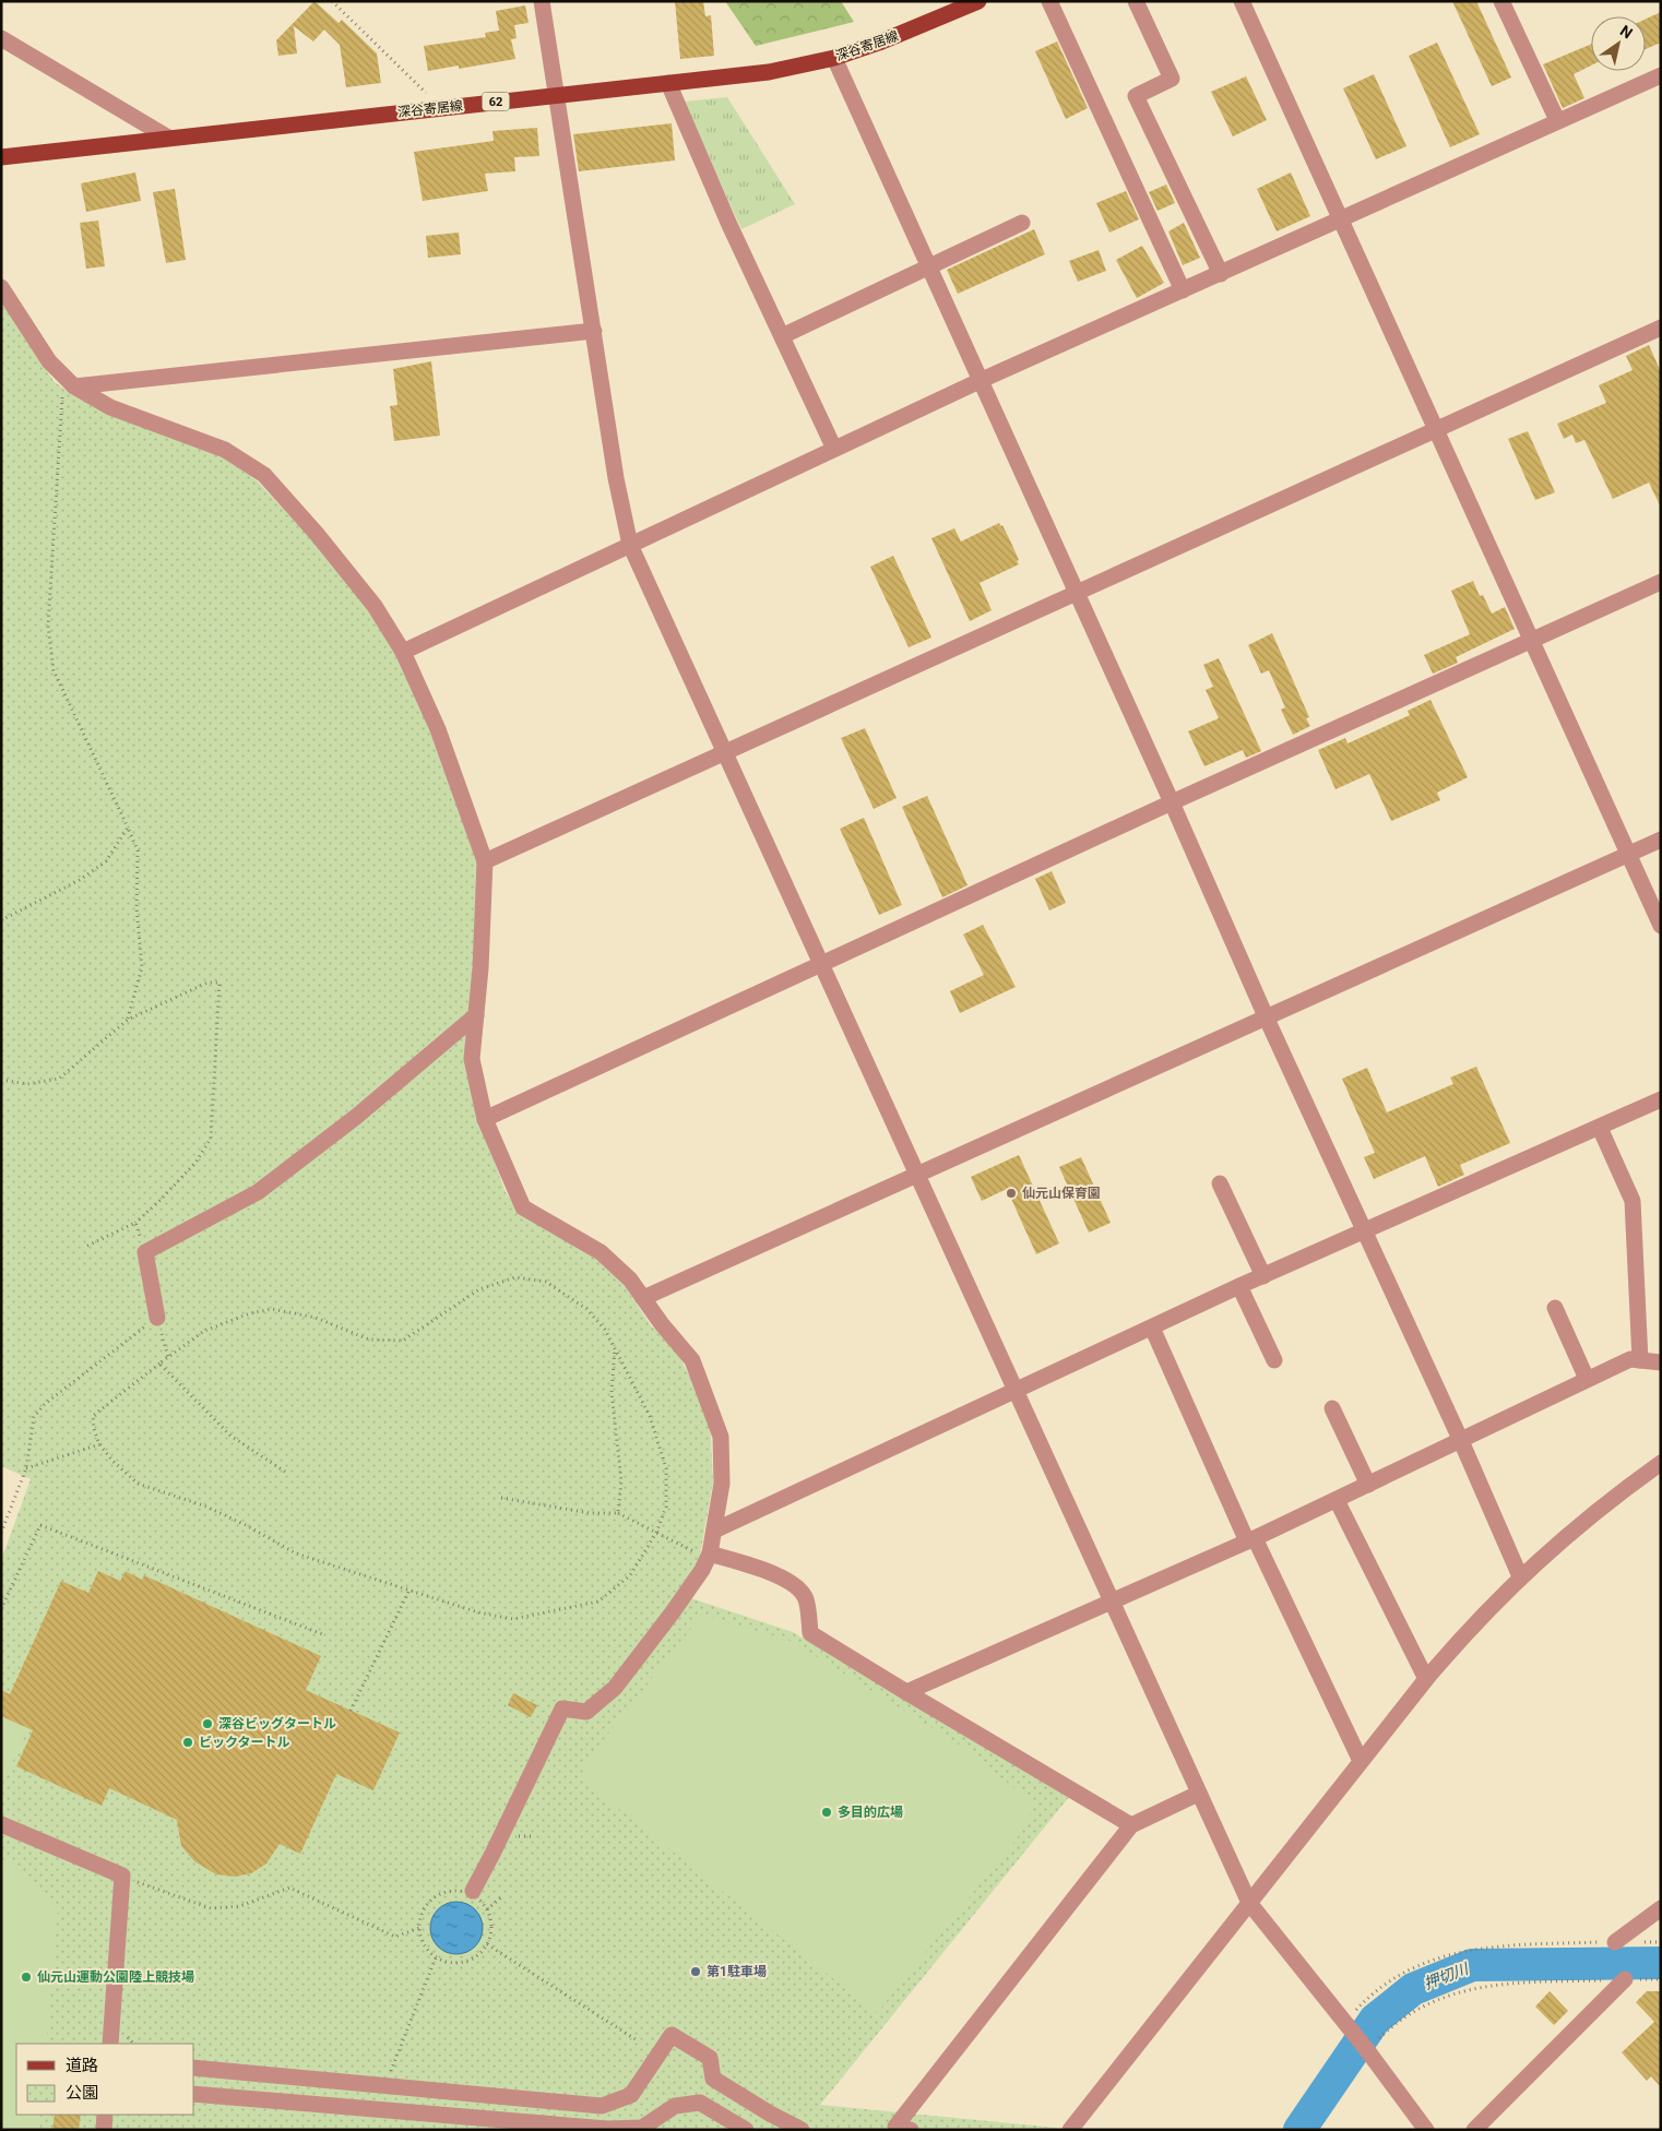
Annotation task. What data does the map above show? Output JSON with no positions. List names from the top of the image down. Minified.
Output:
{"streets":{"main road":["深谷寄居線","62"]},"water":["押切川"],"places":["仙元山保育園","深谷ビッグタートル","ビックタートル","多目的広場","第1駐車場","仙元山運動公園陸上競技場"],"legend":["道路","公園"],"north":"top right"}
